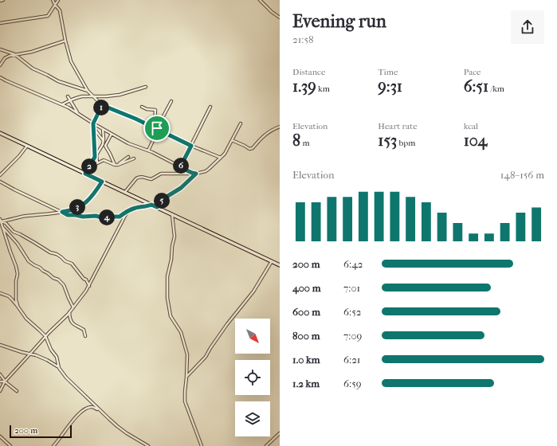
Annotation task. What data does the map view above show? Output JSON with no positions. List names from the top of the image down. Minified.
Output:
{"scale_bar":"200 m","north":"bottom right","page":{"heading":["Evening run","21:58"],"stats":[["Distance","1.39 km"],["Time","9:31"],["Pace","6:51 /km"],["Elevation","8 m"],["Heart rate","153 bpm"],["kcal","104"]],"pins":["1","6","2","5","3","4"],"chart":["Elevation","148–156 m"],"list":[{"name":"200 m","note":"6:42"},{"name":"400 m","note":"7:01"},{"name":"600 m","note":"6:52"},{"name":"800 m","note":"7:09"},{"name":"1.0 km","note":"6:21"},{"name":"1.2 km","note":"6:59"}],"scale":"200 m"}}
